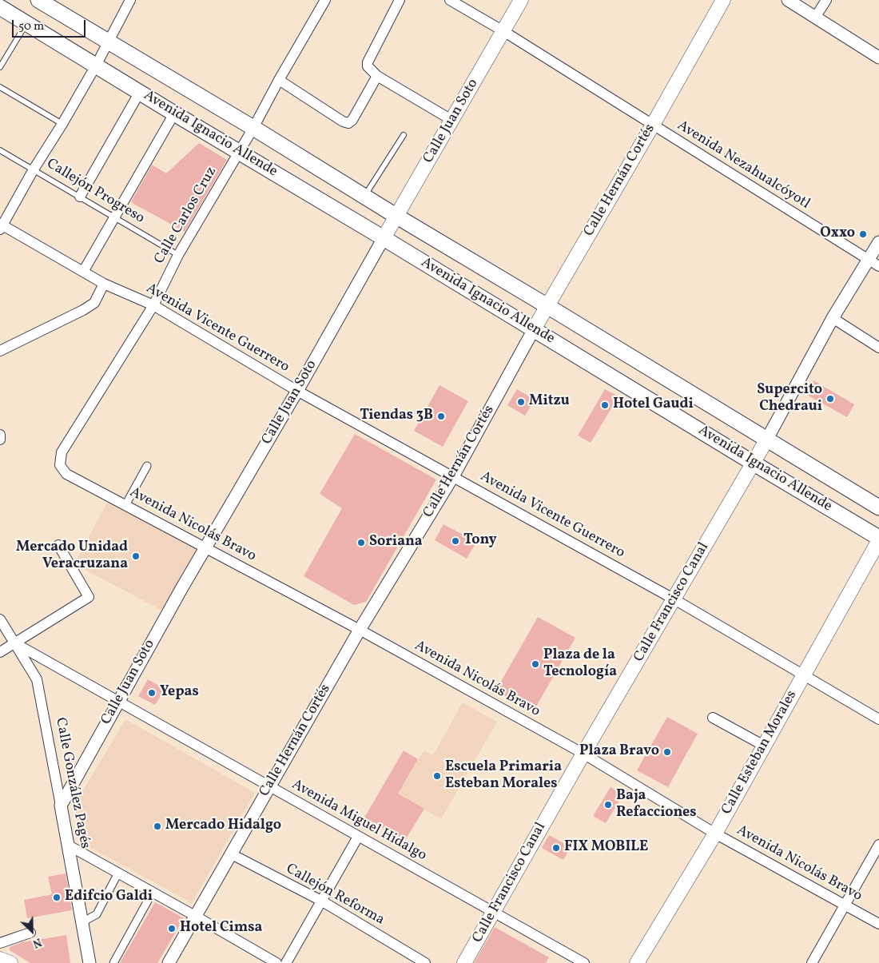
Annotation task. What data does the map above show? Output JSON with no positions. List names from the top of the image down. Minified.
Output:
{"streets":{"main road":["Calle Juan Soto","Avenida Ignacio Allende","Calle Hernán Cortés","Calle Francisco Canal","Calle Esteban Morales"],"street":["Avenida Nezahualcóyotl","Calle Carlos Cruz","Avenida Vicente Guerrero","Avenida Nicolás Bravo","Calle González Pagés","Avenida Miguel Hidalgo","Callejón Reforma"],"lane":["Callejón Progreso"]},"crossings":[["Calle Juan Soto","Avenida Ignacio Allende"],["Calle Juan Soto","Avenida Nezahualcóyotl"],["Calle Juan Soto","Avenida Vicente Guerrero"],["Calle Juan Soto","Avenida Nicolás Bravo"],["Calle Juan Soto","Calle González Pagés"],["Calle Juan Soto","Avenida Miguel Hidalgo"],["Avenida Ignacio Allende","Calle Hernán Cortés"],["Avenida Ignacio Allende","Calle Carlos Cruz"],["Avenida Ignacio Allende","Calle Francisco Canal"],["Avenida Ignacio Allende","Calle Esteban Morales"],["Avenida Nezahualcóyotl","Calle Hernán Cortés"],["Avenida Nezahualcóyotl","Calle Francisco Canal"],["Calle Hernán Cortés","Avenida Vicente Guerrero"],["Calle Hernán Cortés","Avenida Nicolás Bravo"],["Calle Hernán Cortés","Avenida Miguel Hidalgo"],["Calle Hernán Cortés","Callejón Reforma"],["Callejón Progreso","Calle Carlos Cruz"],["Calle Carlos Cruz","Avenida Vicente Guerrero"],["Calle Carlos Cruz","Avenida Nicolás Bravo"],["Avenida Vicente Guerrero","Calle Francisco Canal"],["Avenida Vicente Guerrero","Calle Esteban Morales"],["Avenida Nicolás Bravo","Calle Francisco Canal"],["Avenida Nicolás Bravo","Calle Esteban Morales"],["Calle Francisco Canal","Avenida Miguel Hidalgo"],["Calle González Pagés","Avenida Miguel Hidalgo"]],"places":["Oxxo","Supercito Chedraui","Mitzu","Hotel Gaudi","Tiendas 3B","Tony","Soriana","Mercado Unidad Veracruzana","Plaza de la Tecnología","Yepas","Plaza Bravo","Escuela Primaria Esteban Morales","Baja Refacciones","Mercado Hidalgo","FIX MOBILE","Edifcio Galdi","Hotel Cimsa"],"scale_bar":"50 m","north":"bottom right"}
